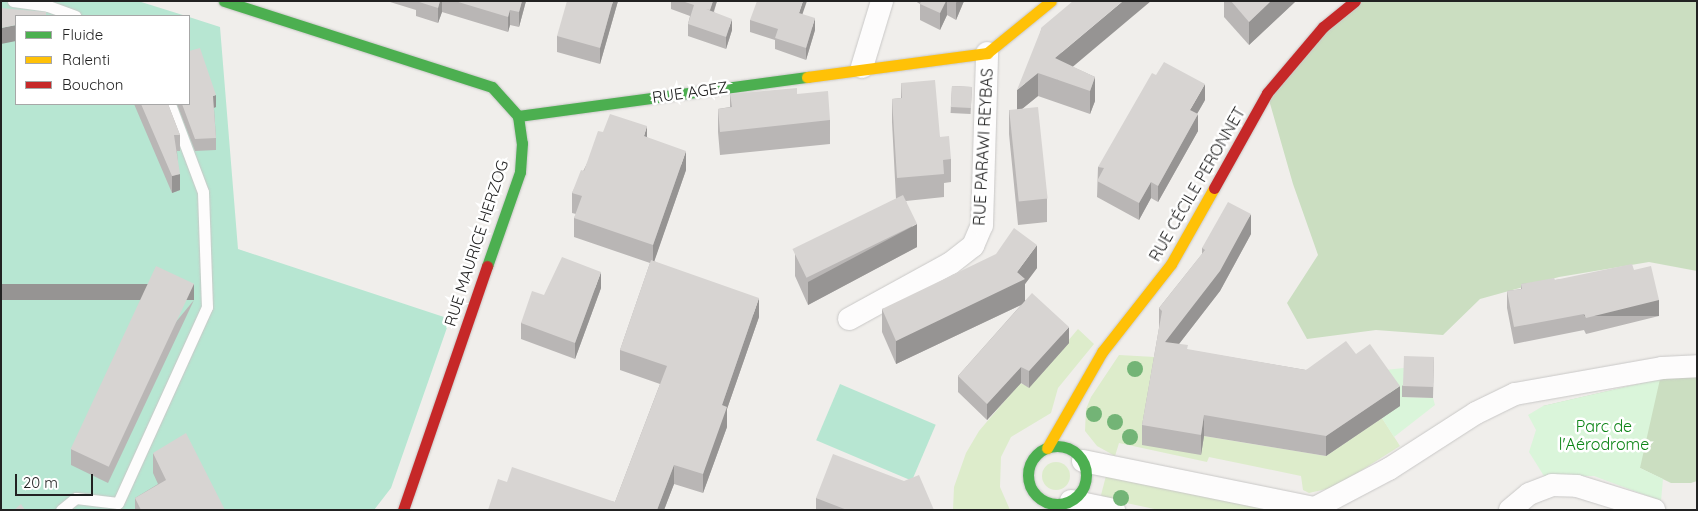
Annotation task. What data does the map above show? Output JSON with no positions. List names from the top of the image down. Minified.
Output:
{"streets":{"street":["RUE AGEZ","RUE PARAWI REYBAS","RUE CÉCILE PERONNET","RUE MAURICE HERZOG"]},"crossings":[["RUE AGEZ","RUE PARAWI REYBAS"],["RUE AGEZ","RUE MAURICE HERZOG"]],"parks":["Parc de l'Aérodrome"],"legend":["Fluide","Ralenti","Bouchon"],"scale_bar":"20 m"}
